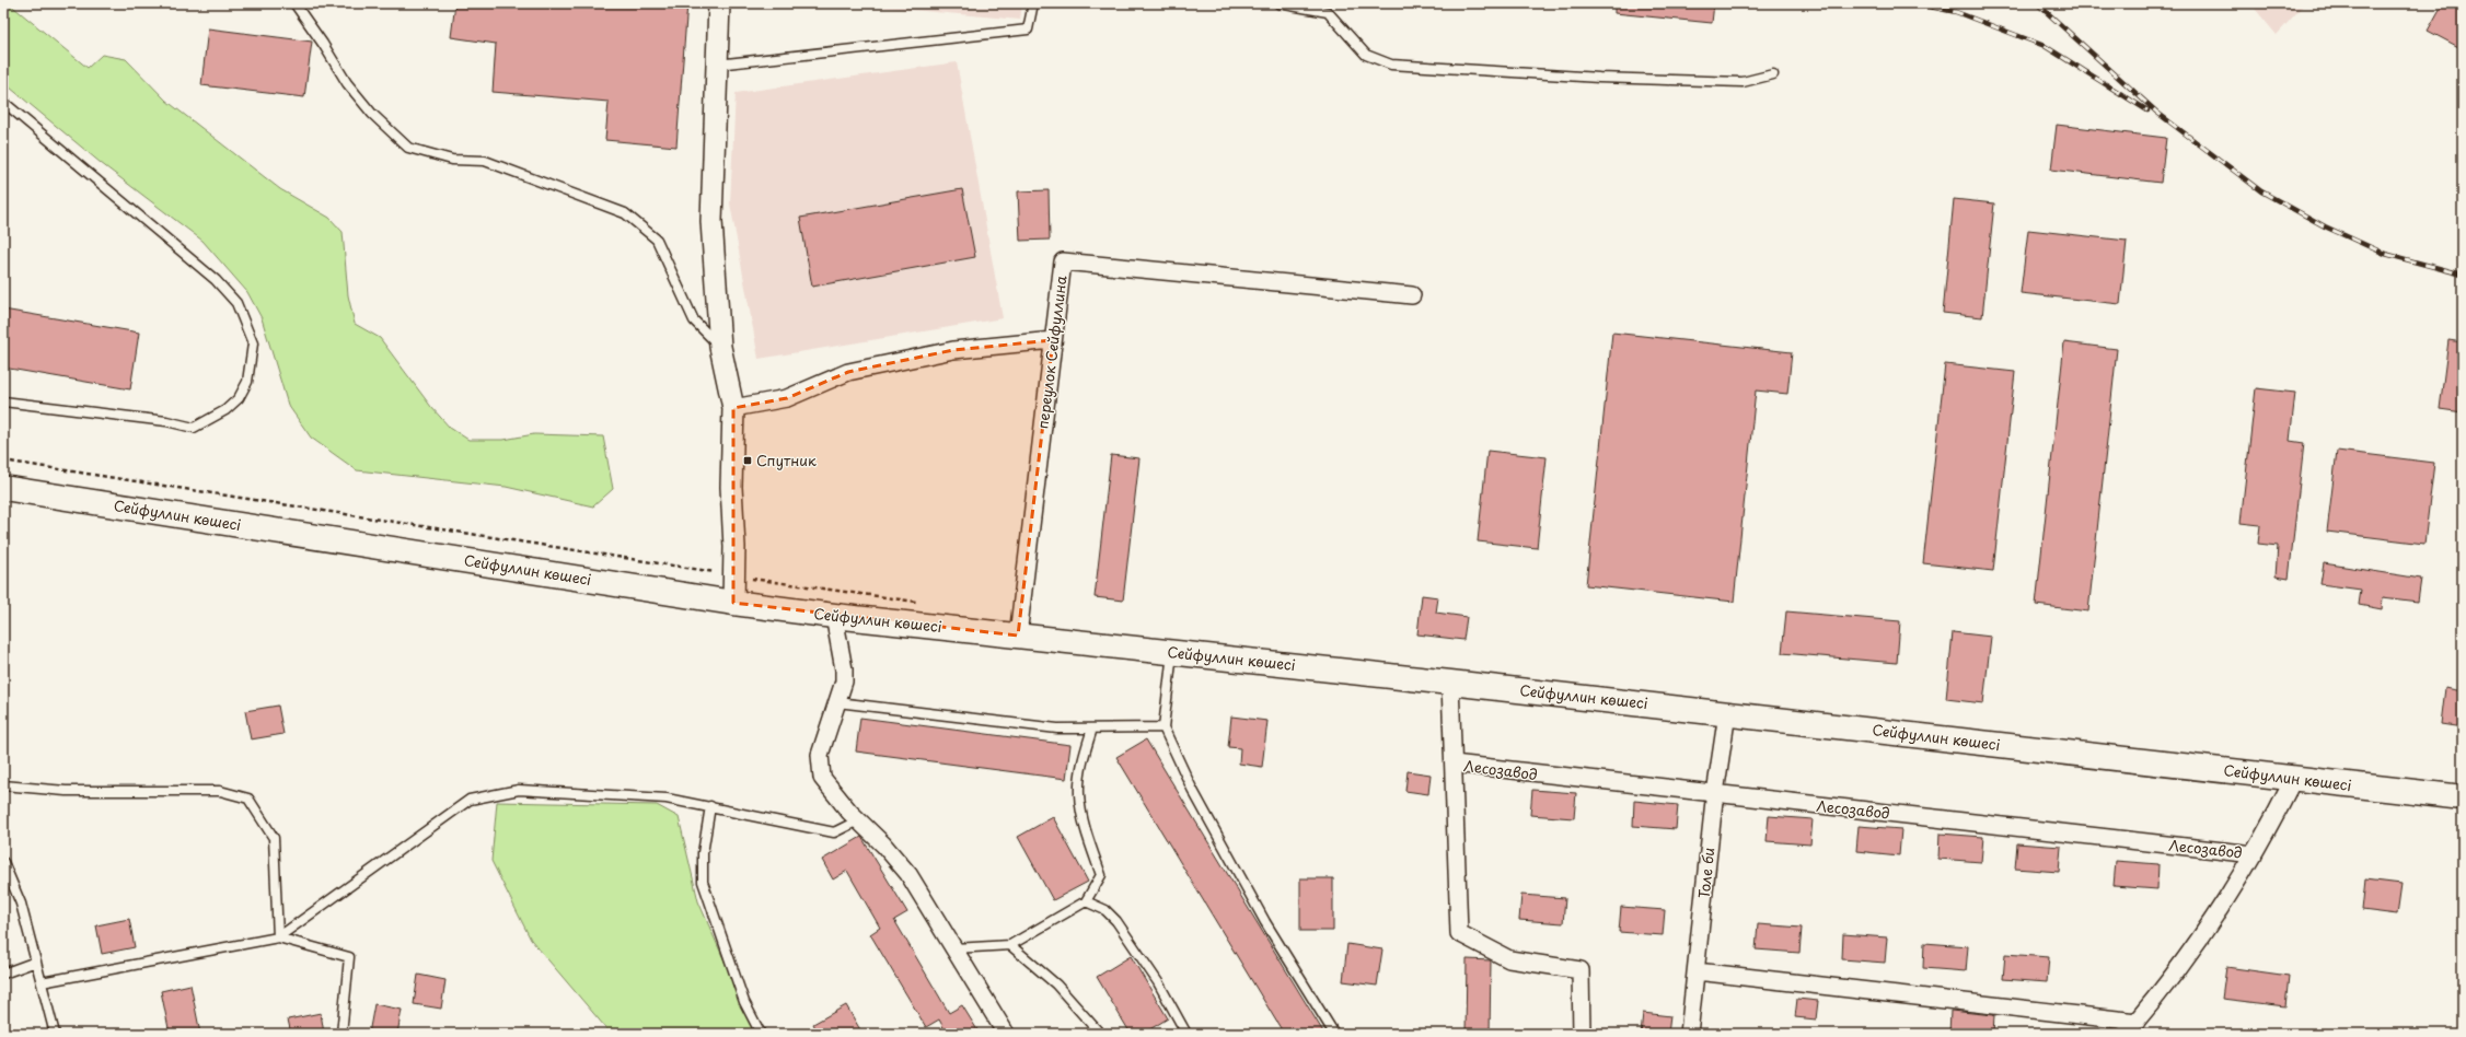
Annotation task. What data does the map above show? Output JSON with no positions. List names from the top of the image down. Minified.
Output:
{"streets":{"main road":["Сейфуллин көшесі"],"street":["переулок Сейфуллина","Лесозавод","Толе би"]},"crossings":[["переулок Сейфуллина","Сейфуллин көшесі"],["Сейфуллин көшесі","Толе би"],["Лесозавод","Толе би"]],"places":{"transit":["Спутник"]}}
